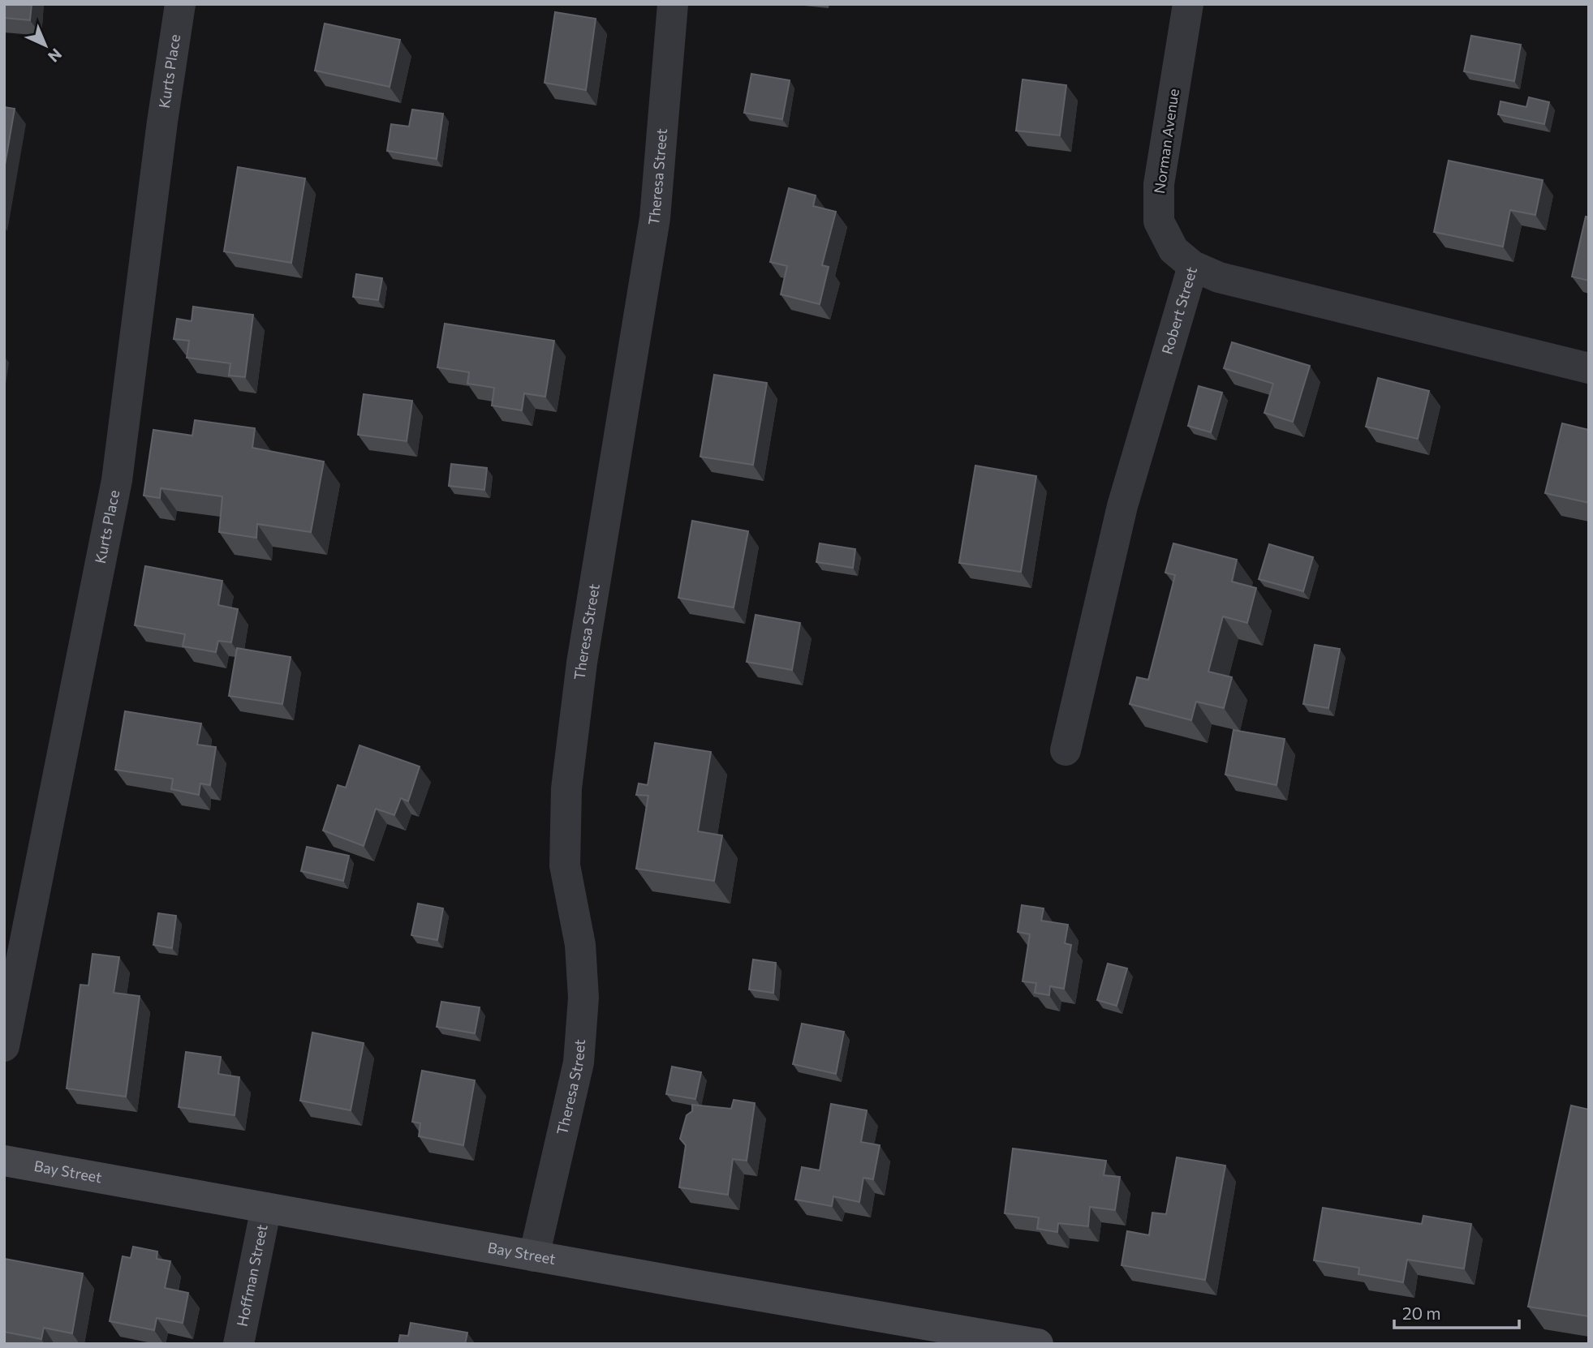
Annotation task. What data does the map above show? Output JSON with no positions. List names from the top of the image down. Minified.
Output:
{"streets":{"main road":["Bay Street"],"street":["Kurts Place","Norman Avenue","Theresa Street","Robert Street","Hoffman Street"]},"crossings":[["Norman Avenue","Robert Street"],["Theresa Street","Bay Street"],["Bay Street","Hoffman Street"]],"scale_bar":"20 m","north":"bottom right"}
